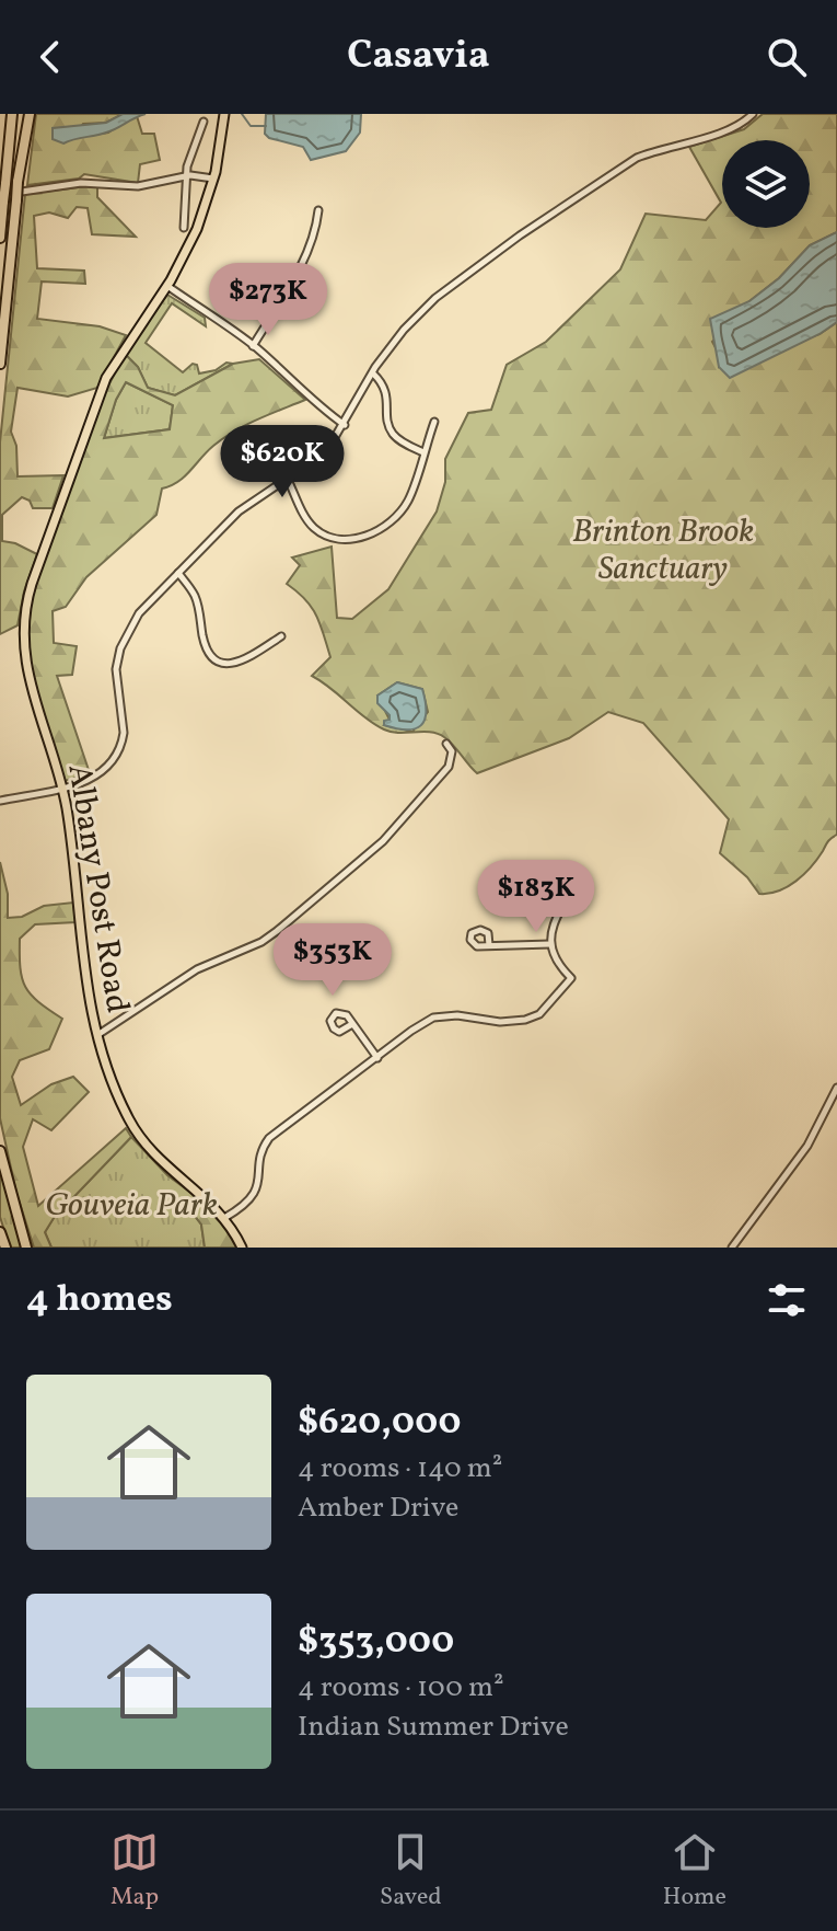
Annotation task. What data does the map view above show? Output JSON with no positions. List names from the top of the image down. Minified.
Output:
{"streets":{"main road":["Albany Post Road"]},"parks":["Brinton Brook Sanctuary","Gouveia Park"],"page":{"header":"Casavia","price":["$273K","$620K","$183K","$353K"],"heading":"4 homes","list":[{"name":"$620,000","note":"4 rooms · 140 m² · Amber Drive"},{"name":"$353,000","note":"4 rooms · 100 m² · Indian Summer Drive"}],"tabs":["Map","Saved","Home"]}}
